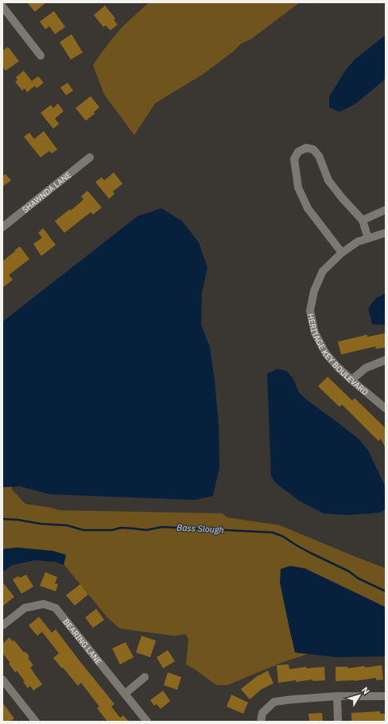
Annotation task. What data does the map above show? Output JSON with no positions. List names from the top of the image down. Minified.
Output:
{"streets":{"street":["SHAWNDA LANE","HERITAGE KEY BOULEVARD","BEARING LANE"]},"water":["Bass Slough"],"north":"top right"}
